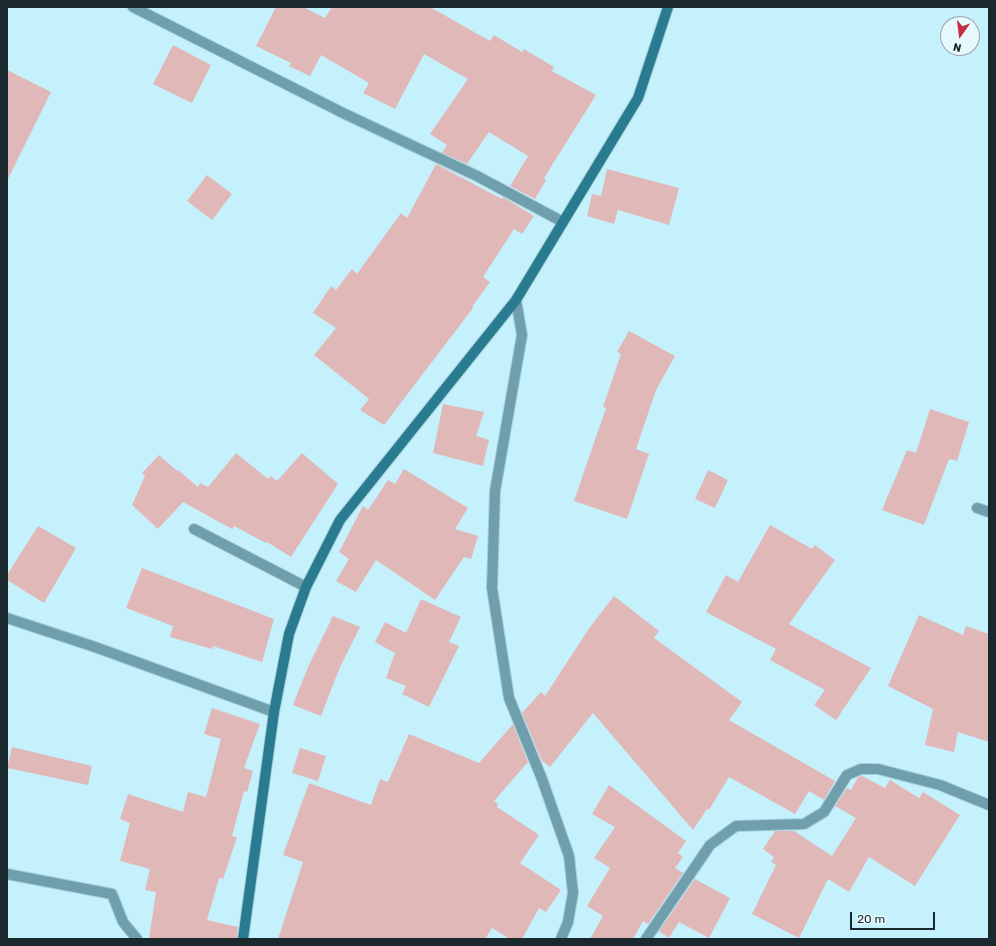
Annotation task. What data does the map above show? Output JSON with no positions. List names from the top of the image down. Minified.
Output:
{"scale_bar":"20 m","north":"bottom"}
